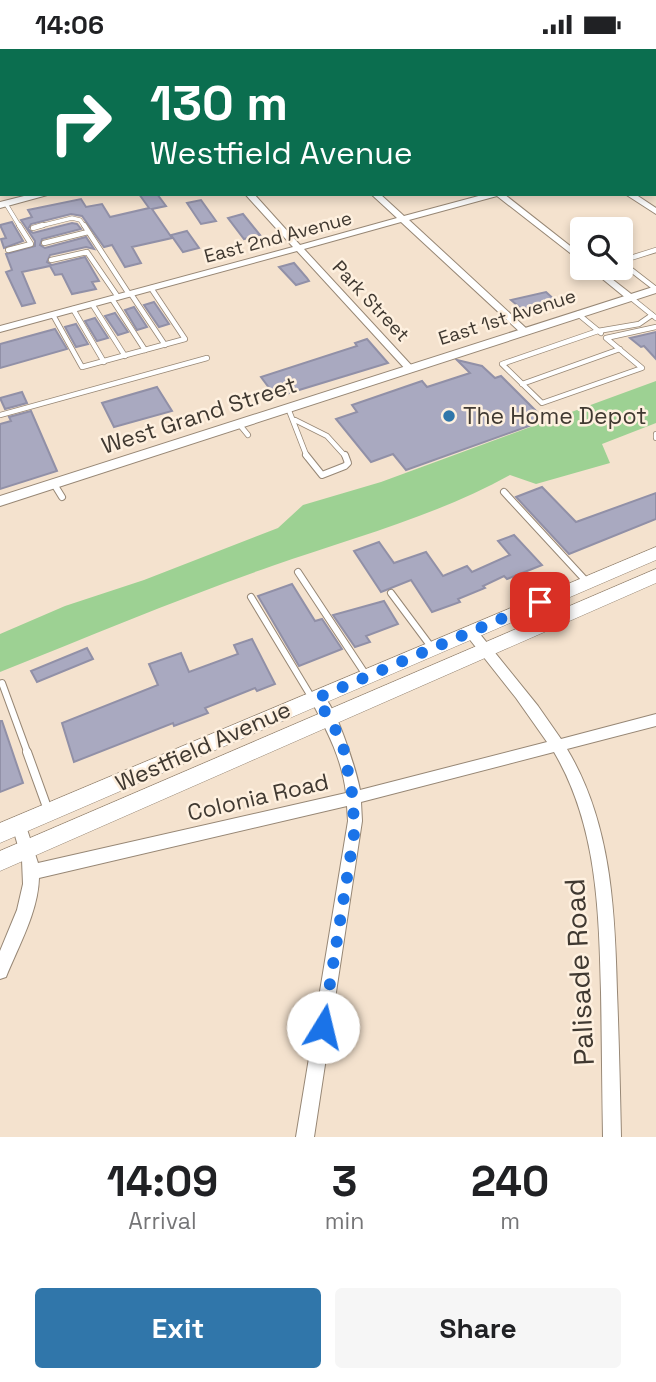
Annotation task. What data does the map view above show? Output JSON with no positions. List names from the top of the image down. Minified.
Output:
{"streets":{"main road":["Westfield Avenue"],"street":["East 2nd Avenue","Park Street","East 1st Avenue","West Grand Street","Colonia Road","Palisade Road"]},"crossings":[["East 2nd Avenue","Park Street"],["Park Street","East 1st Avenue"],["Park Street","West Grand Street"],["East 1st Avenue","West Grand Street"],["Westfield Avenue","Palisade Road"],["Colonia Road","Palisade Road"]],"places":["The Home Depot"],"page":{"status":"14:06","turn":["130 m","Westfield Avenue"],"eta":["14:09","Arrival","3","min","240","m"],"buttons":["Exit","Share"]}}
